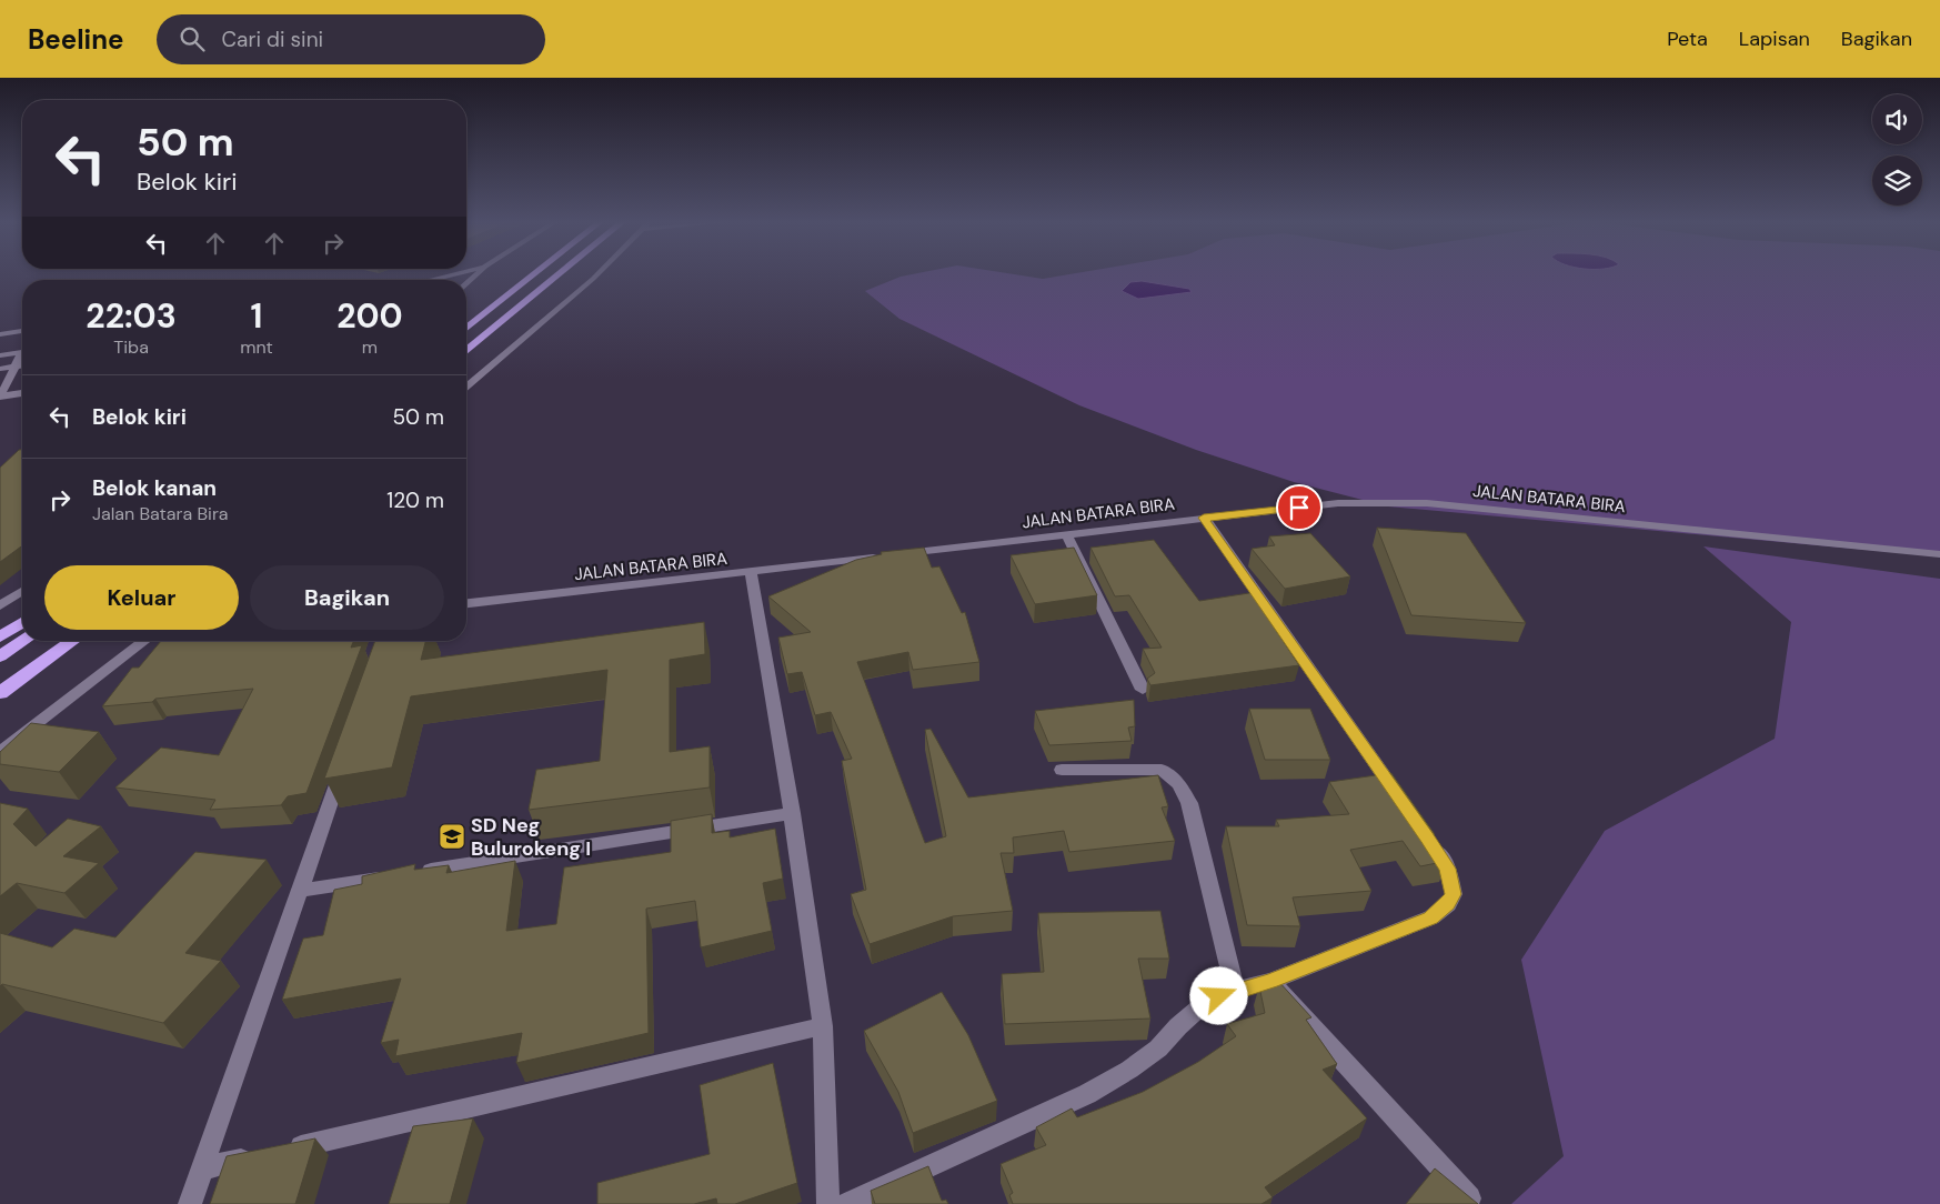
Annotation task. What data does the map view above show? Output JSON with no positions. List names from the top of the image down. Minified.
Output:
{"streets":{"street":["JALAN BATARA BIRA"]},"places":{"school or university":["SD Neg Bulurokeng I"]},"page":{"header":"Beeline","search":"Cari di sini","nav":["Peta","Lapisan","Bagikan"],"turn":["50 m","Belok kiri"],"eta":["22:03","Tiba","1","mnt","200","m"],"list":[{"name":"Belok kiri","value":"50 m"},{"name":"Belok kanan","note":"Jalan Batara Bira","value":"120 m"}],"buttons":["Keluar","Bagikan"]}}
